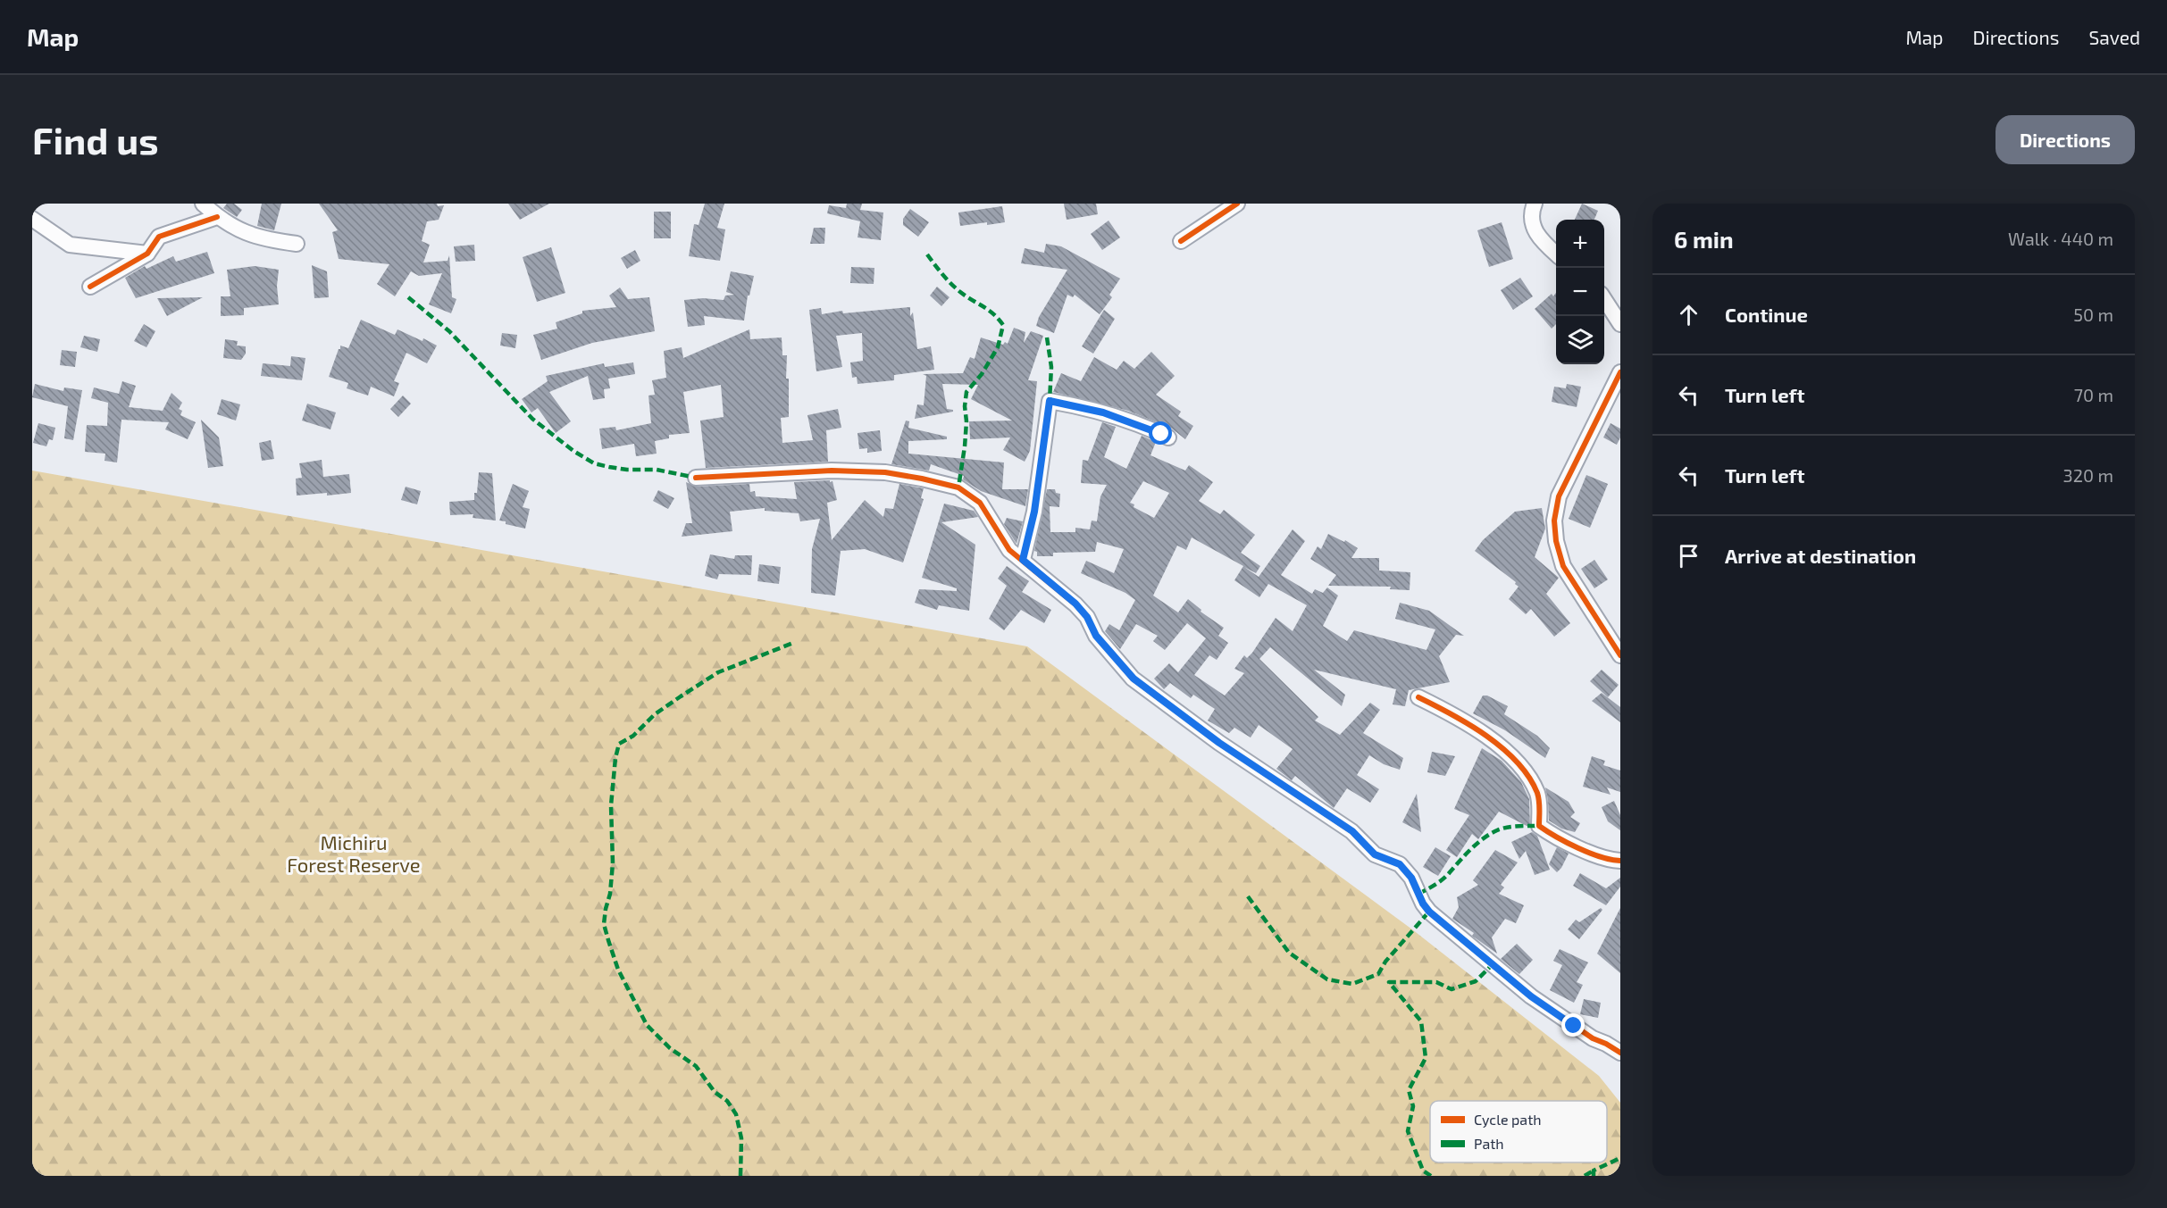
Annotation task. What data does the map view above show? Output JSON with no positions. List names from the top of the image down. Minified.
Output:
{"parks":["Michiru Forest Reserve"],"legend":["Cycle path","Path"],"page":{"header":"Map","nav":["Map","Directions","Saved"],"buttons":"Directions","title":"Find us","heading":["6 min","Walk · 440 m"],"map_buttons":["+","−"],"list":[["Continue","50 m"],["Turn left","70 m"],["Turn left","320 m"],"Arrive at destination"]}}
